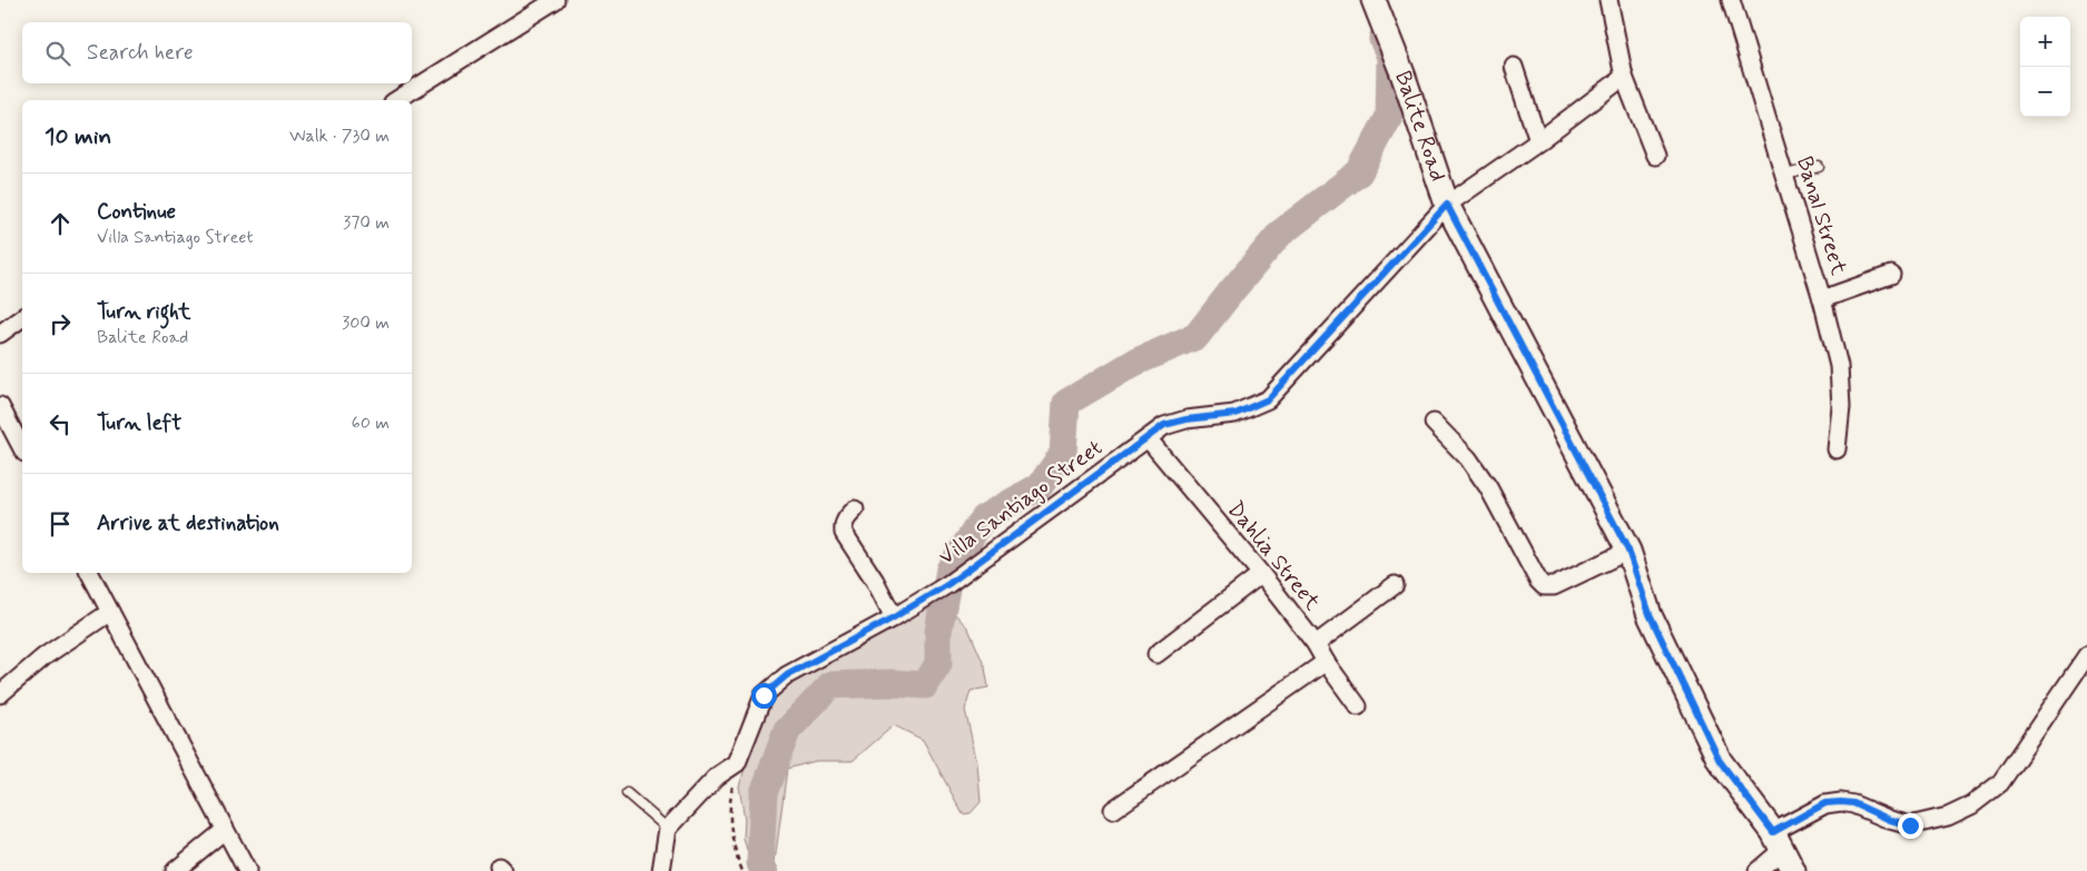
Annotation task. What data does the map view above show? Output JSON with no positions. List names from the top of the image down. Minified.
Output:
{"streets":{"street":["Balite Road","Banal Street","Villa Santiago Street","Dahlia Street"]},"crossings":[["Balite Road","Villa Santiago Street"],["Villa Santiago Street","Dahlia Street"]],"page":{"map_buttons":["+","−"],"search":"Search here","heading":["10 min","Walk · 730 m"],"list":[["Continue","Villa Santiago Street","370 m"],["Turn right","Balite Road","300 m"],["Turn left","60 m"],"Arrive at destination"]}}
